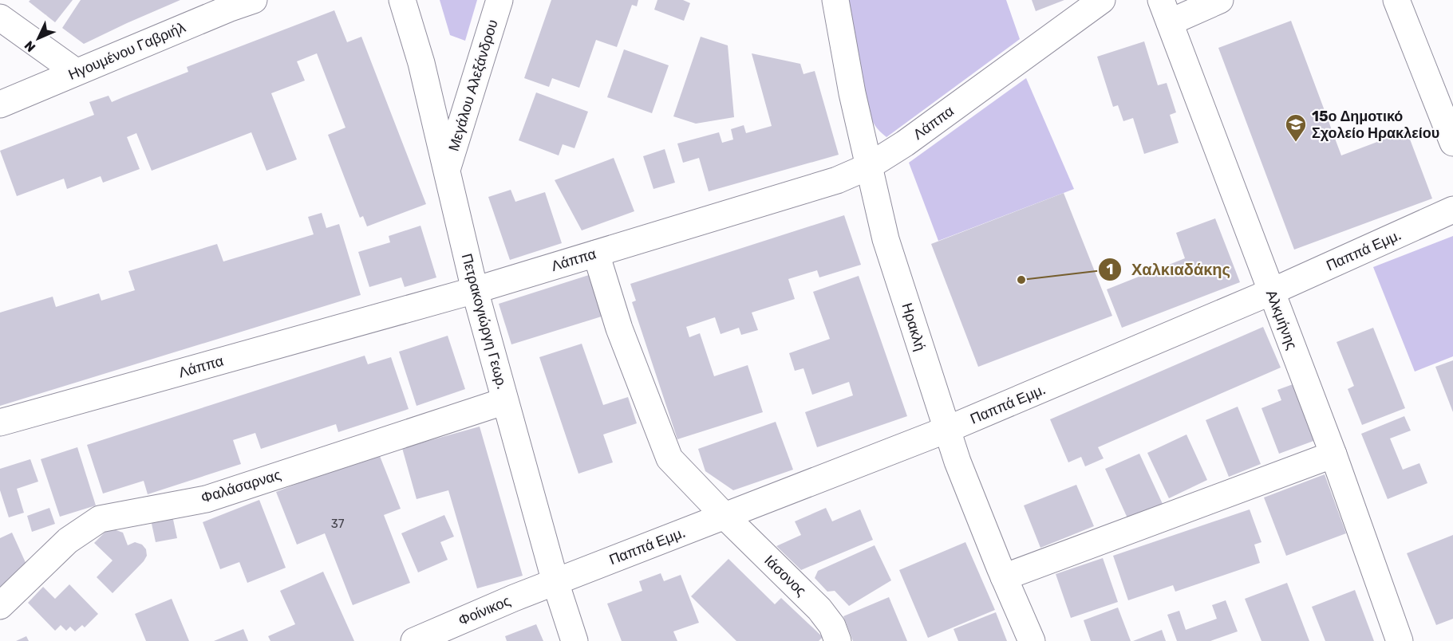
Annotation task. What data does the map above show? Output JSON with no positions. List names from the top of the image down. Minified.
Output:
{"streets":{"street":["Ηγουμένου Γαβριήλ","Μεγάλου Αλεξάνδρου","Λάππα","Παππά Εμμ.","Αλκμήνης","Πετρακογιώργη Γεωρ.","Ηρακλή","Φαλάσαρνας","Ιάσονος","Φοίνικος"]},"crossings":[["Μεγάλου Αλεξάνδρου","Πετρακογιώργη Γεωρ."],["Λάππα","Πετρακογιώργη Γεωρ."],["Λάππα","Ηρακλή"],["Λάππα","Ιάσονος"],["Παππά Εμμ.","Αλκμήνης"],["Παππά Εμμ.","Πετρακογιώργη Γεωρ."],["Παππά Εμμ.","Ηρακλή"],["Παππά Εμμ.","Ιάσονος"],["Παππά Εμμ.","Φοίνικος"],["Πετρακογιώργη Γεωρ.","Φαλάσαρνας"],["Πετρακογιώργη Γεωρ.","Φοίνικος"]],"places":{"school or university":["15ο Δημοτικό Σχολείο Ηρακλείου"],"other":["Χαλκιαδάκης"]},"house_numbers":["37"],"north":"bottom left"}
